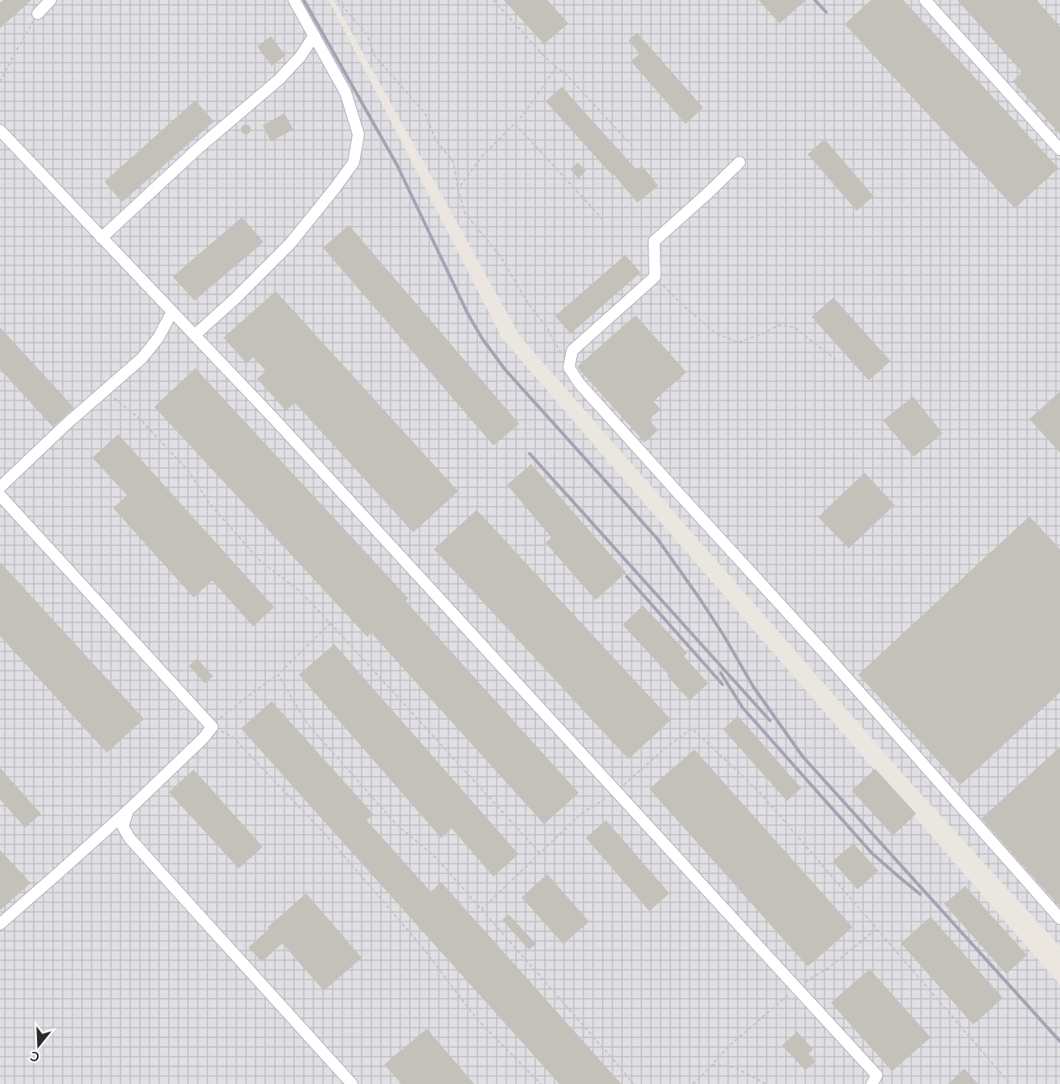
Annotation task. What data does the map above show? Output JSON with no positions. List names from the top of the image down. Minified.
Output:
{"north":"bottom"}
